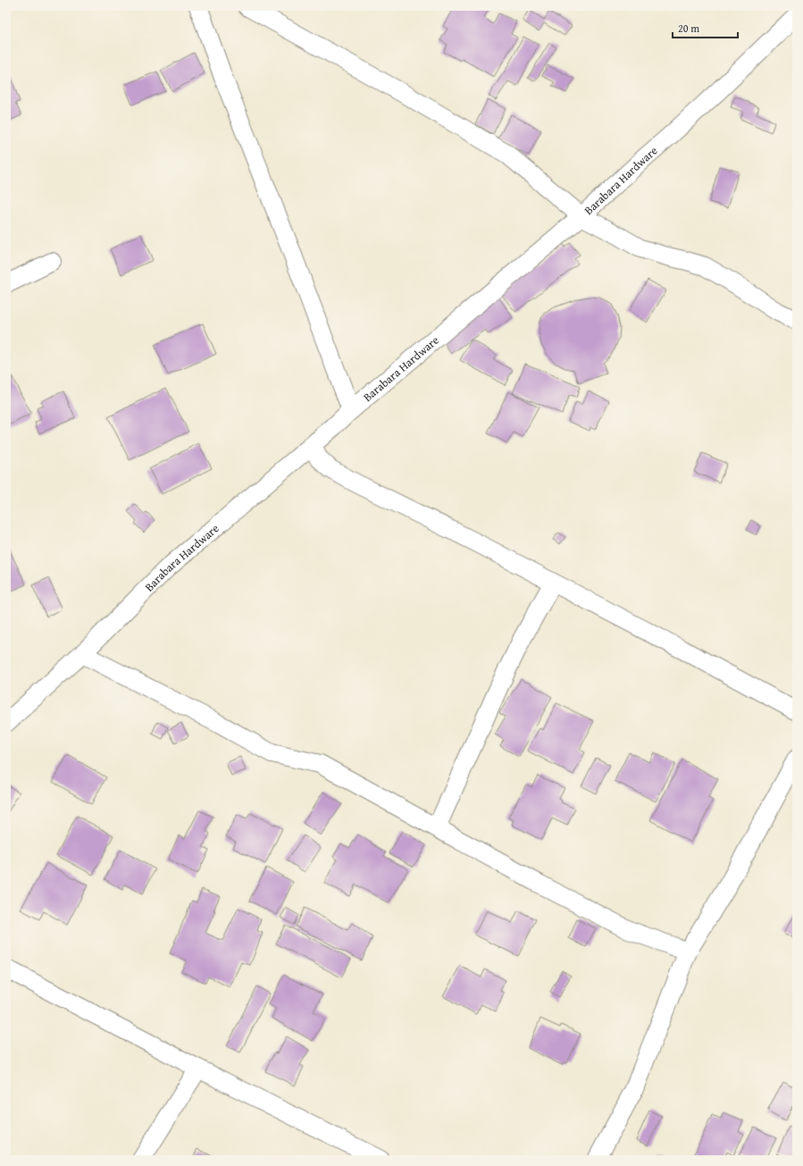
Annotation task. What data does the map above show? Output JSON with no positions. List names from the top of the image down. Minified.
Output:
{"streets":{"street":["Barabara Hardware"]},"scale_bar":"20 m"}
